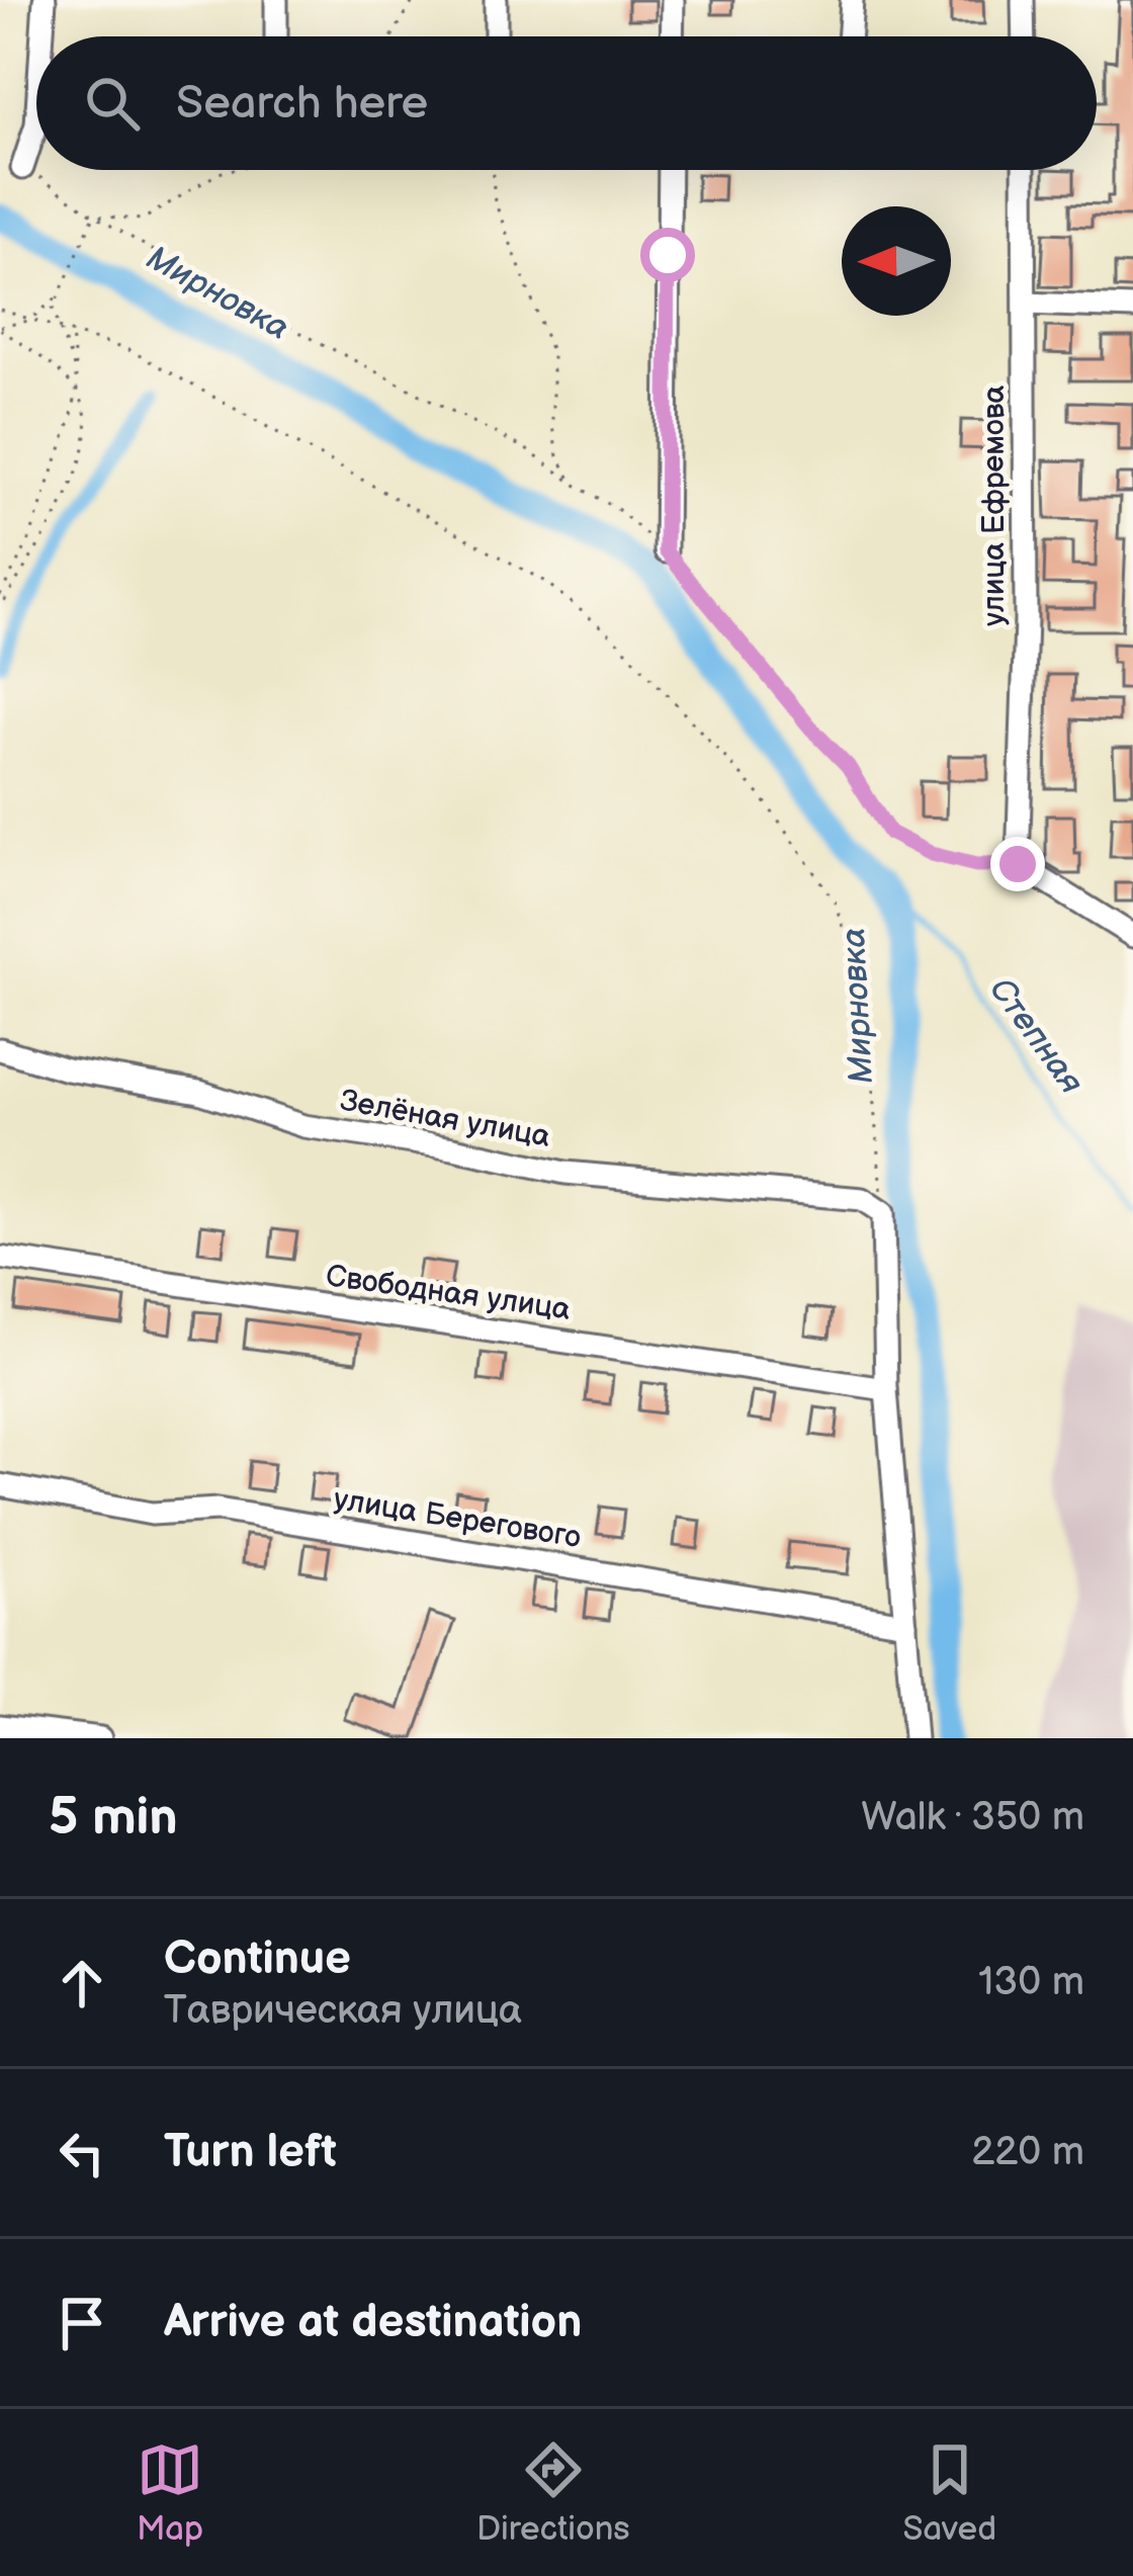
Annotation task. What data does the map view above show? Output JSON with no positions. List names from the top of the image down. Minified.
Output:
{"streets":{"street":["улица Ефремова","Зелёная улица","Свободная улица","улица Берегового"]},"water":["Мирновка","Степная"],"north":"left","page":{"search":"Search here","heading":["5 min","Walk · 350 m"],"list":[["Continue","Таврическая улица","130 m"],["Turn left","220 m"],"Arrive at destination"],"nav":["Map","Directions","Saved"]}}
